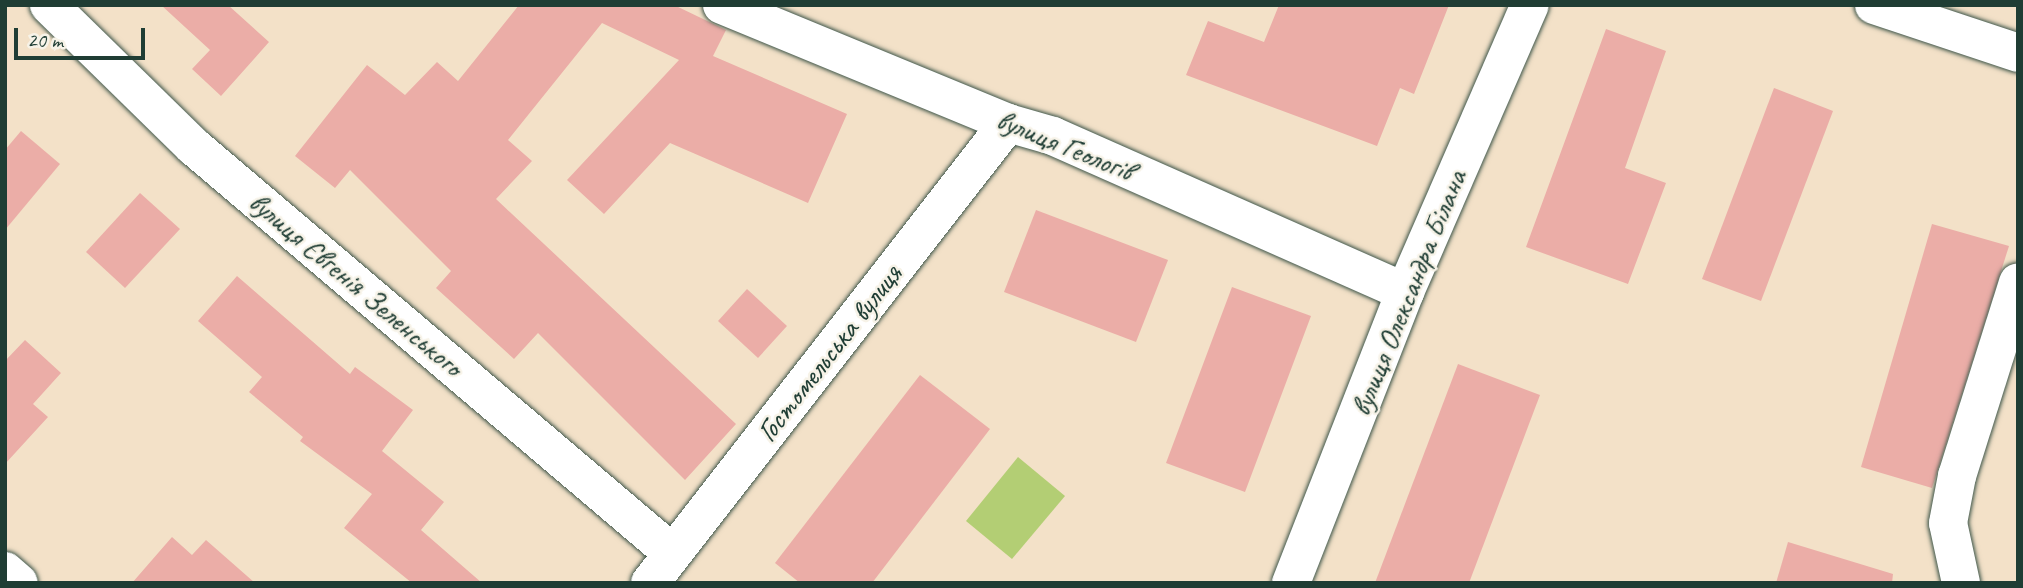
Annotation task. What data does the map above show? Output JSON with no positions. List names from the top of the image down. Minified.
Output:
{"streets":{"street":["вулиця Геологів","вулиця Євгенія Зеленського","вулиця Олександра Білана","Гостомельська вулиця"]},"crossings":[["вулиця Геологів","вулиця Олександра Білана"],["вулиця Геологів","Гостомельська вулиця"],["вулиця Євгенія Зеленського","Гостомельська вулиця"]],"scale_bar":"20 m"}
